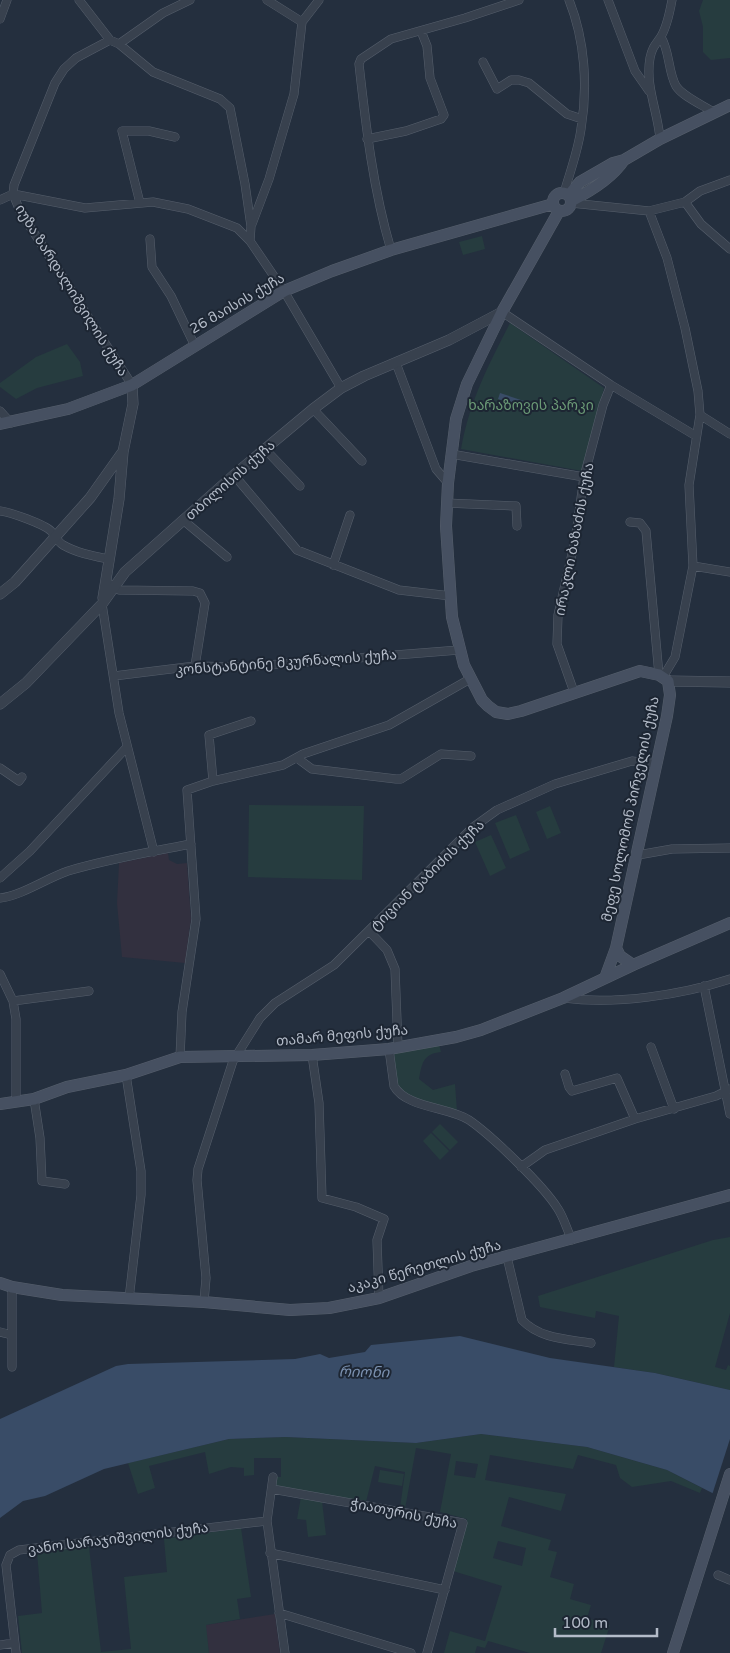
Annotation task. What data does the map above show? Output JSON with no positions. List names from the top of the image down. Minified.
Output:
{"streets":{"main road":["26 მაისის ქუჩა","მეფე სოლომონ პირველის ქუჩა","თამარ მეფის ქუჩა","აკაკი წერეთლის ქუჩა"],"street":["იუზა ზარდალიშვილის ქუჩა","თბილისის ქუჩა","ირაკლი ბაზაძის ქუჩა","კონსტანტინე მკურნალის ქუჩა","ტიციან ტაბიძის ქუჩა","ჭიათურის ქუჩა","ვანო სარაჯიშვილის ქუჩა"]},"crossings":[["იუზა ზარდალიშვილის ქუჩა","26 მაისის ქუჩა"],["მეფე სოლომონ პირველის ქუჩა","ტიციან ტაბიძის ქუჩა"],["მეფე სოლომონ პირველის ქუჩა","თამარ მეფის ქუჩა"],["ტიციან ტაბიძის ქუჩა","თამარ მეფის ქუჩა"],["ტიციან ტაბიძის ქუჩა","აკაკი წერეთლის ქუჩა"]],"water":["რიონი"],"parks":["ხარაზოვის პარკი"],"scale_bar":"100 m"}
